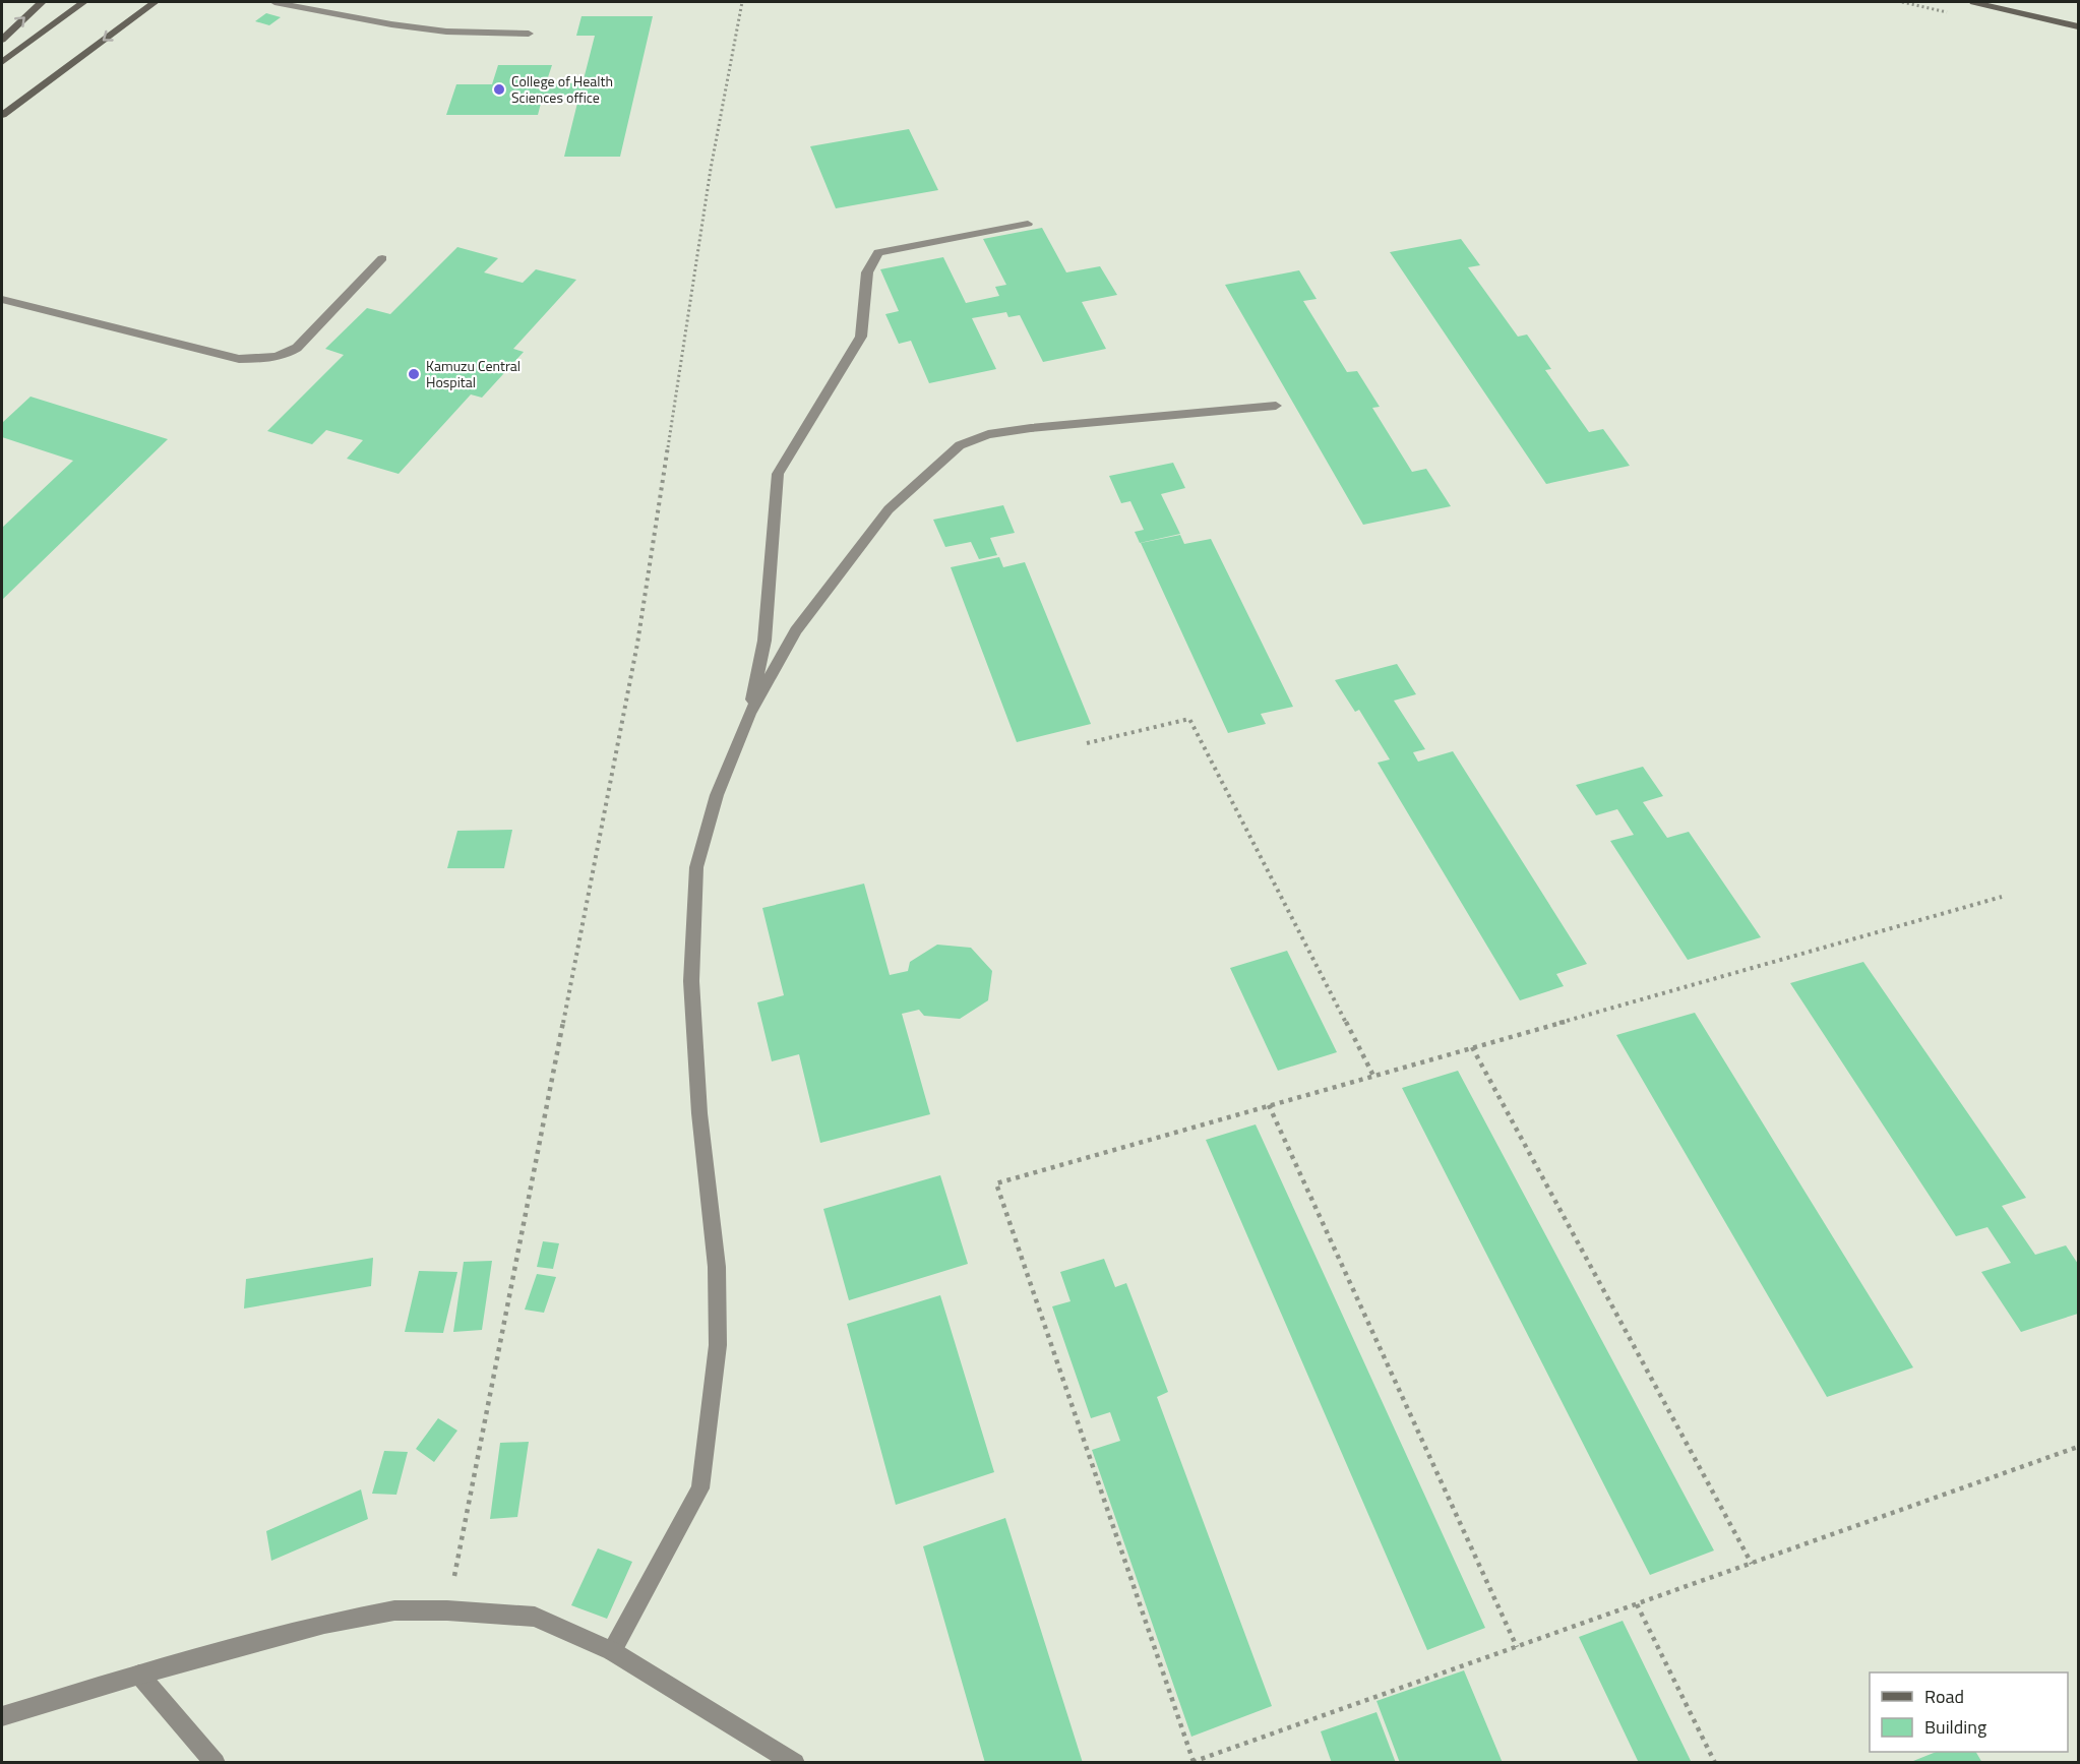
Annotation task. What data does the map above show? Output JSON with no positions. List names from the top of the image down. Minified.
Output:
{"places":["College of Health Sciences office","Kamuzu Central Hospital"],"legend":["Road","Building"]}
